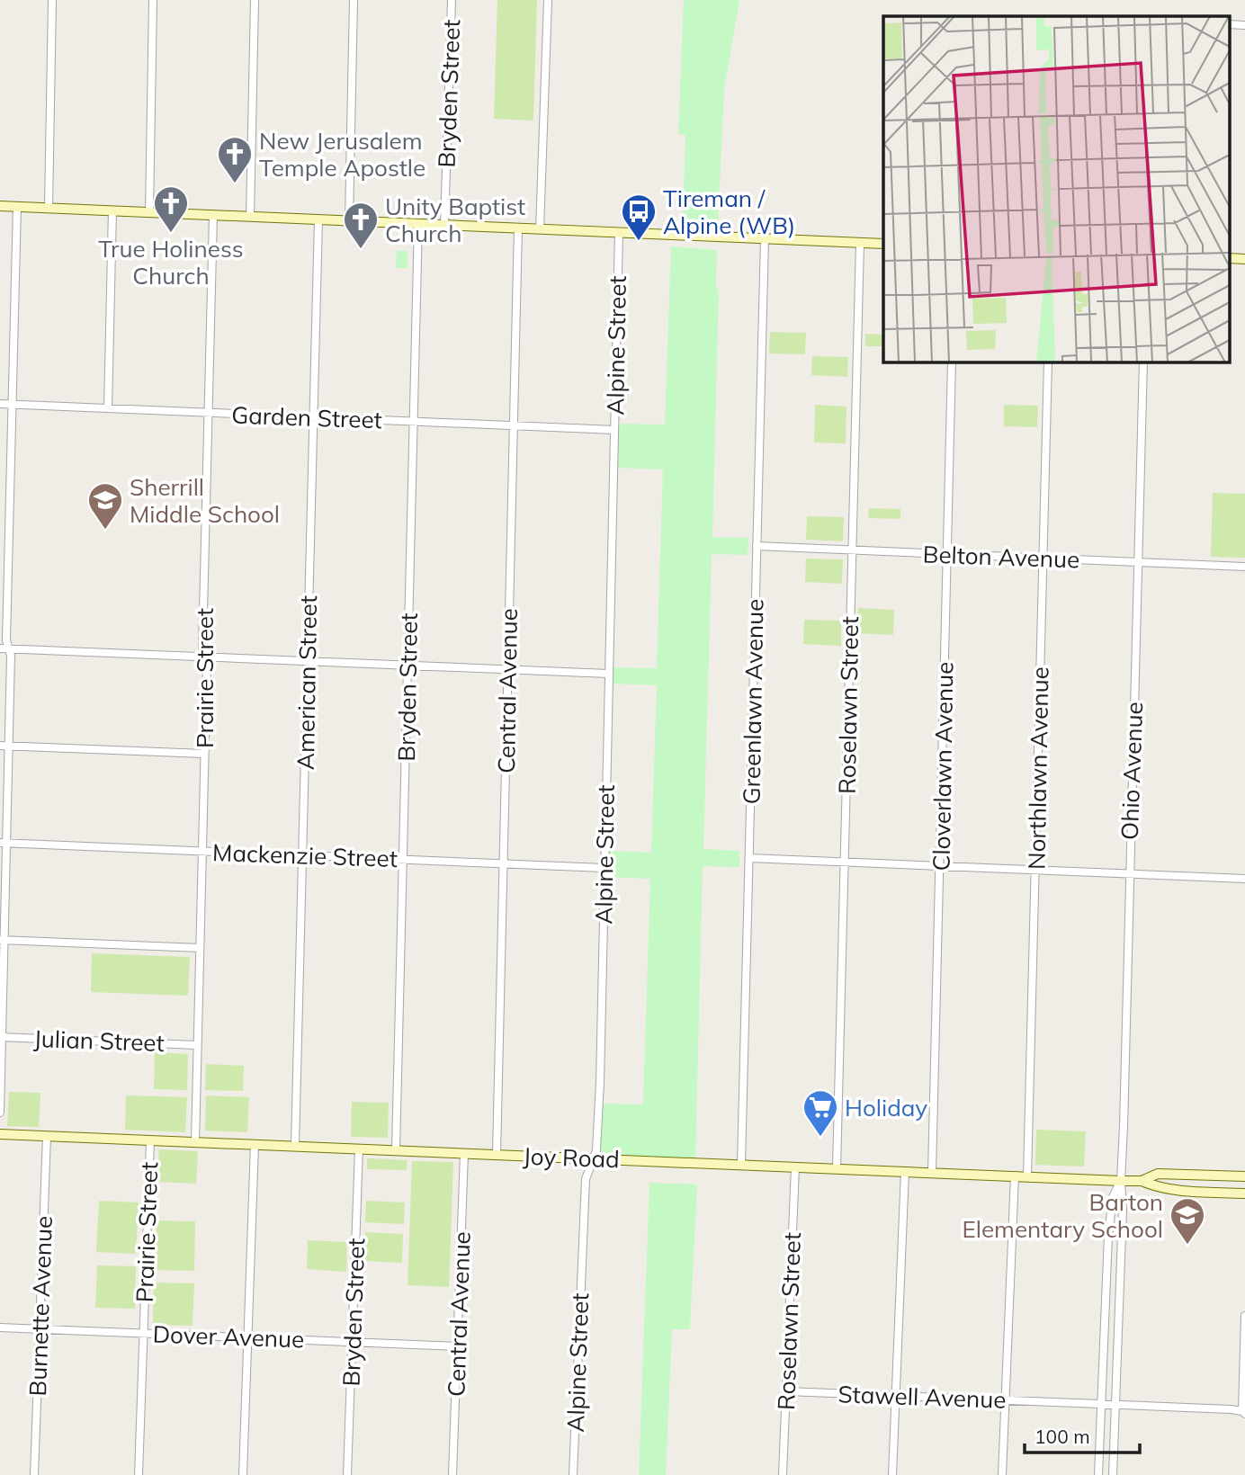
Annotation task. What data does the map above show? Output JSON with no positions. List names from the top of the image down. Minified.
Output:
{"streets":{"street":["Bryden Street","Alpine Street","Garden Street","Belton Avenue","Prairie Street","American Street","Central Avenue","Greenlawn Avenue","Roselawn Street","Cloverlawn Avenue","Northlawn Avenue","Ohio Avenue","Mackenzie Street","Julian Street","Joy Road","Burnette Avenue","Dover Avenue","Stawell Avenue"]},"crossings":[["Bryden Street","Garden Street"],["Bryden Street","Mackenzie Street"],["Bryden Street","Joy Road"],["Bryden Street","Dover Avenue"],["Alpine Street","Garden Street"],["Alpine Street","Mackenzie Street"],["Alpine Street","Joy Road"],["Garden Street","Prairie Street"],["Garden Street","American Street"],["Garden Street","Central Avenue"],["Belton Avenue","Greenlawn Avenue"],["Belton Avenue","Roselawn Street"],["Belton Avenue","Cloverlawn Avenue"],["Belton Avenue","Northlawn Avenue"],["Belton Avenue","Ohio Avenue"],["Prairie Street","Mackenzie Street"],["Prairie Street","Julian Street"],["Prairie Street","Joy Road"],["Prairie Street","Dover Avenue"],["American Street","Mackenzie Street"],["American Street","Joy Road"],["Central Avenue","Mackenzie Street"],["Central Avenue","Joy Road"],["Central Avenue","Dover Avenue"],["Greenlawn Avenue","Joy Road"],["Roselawn Street","Joy Road"],["Roselawn Street","Stawell Avenue"],["Cloverlawn Avenue","Joy Road"],["Northlawn Avenue","Joy Road"],["Ohio Avenue","Joy Road"],["Ohio Avenue","Stawell Avenue"],["Joy Road","Burnette Avenue"],["Burnette Avenue","Dover Avenue"]],"places":{"church":["New Jerusalem Temple Apostle","True Holiness Church","Unity Baptist Church"],"bus stop":["Tireman / Alpine (WB)"],"school or university":["Sherrill Middle School","Barton Elementary School"],"supermarket":["Holiday"]},"scale_bar":"100 m"}
